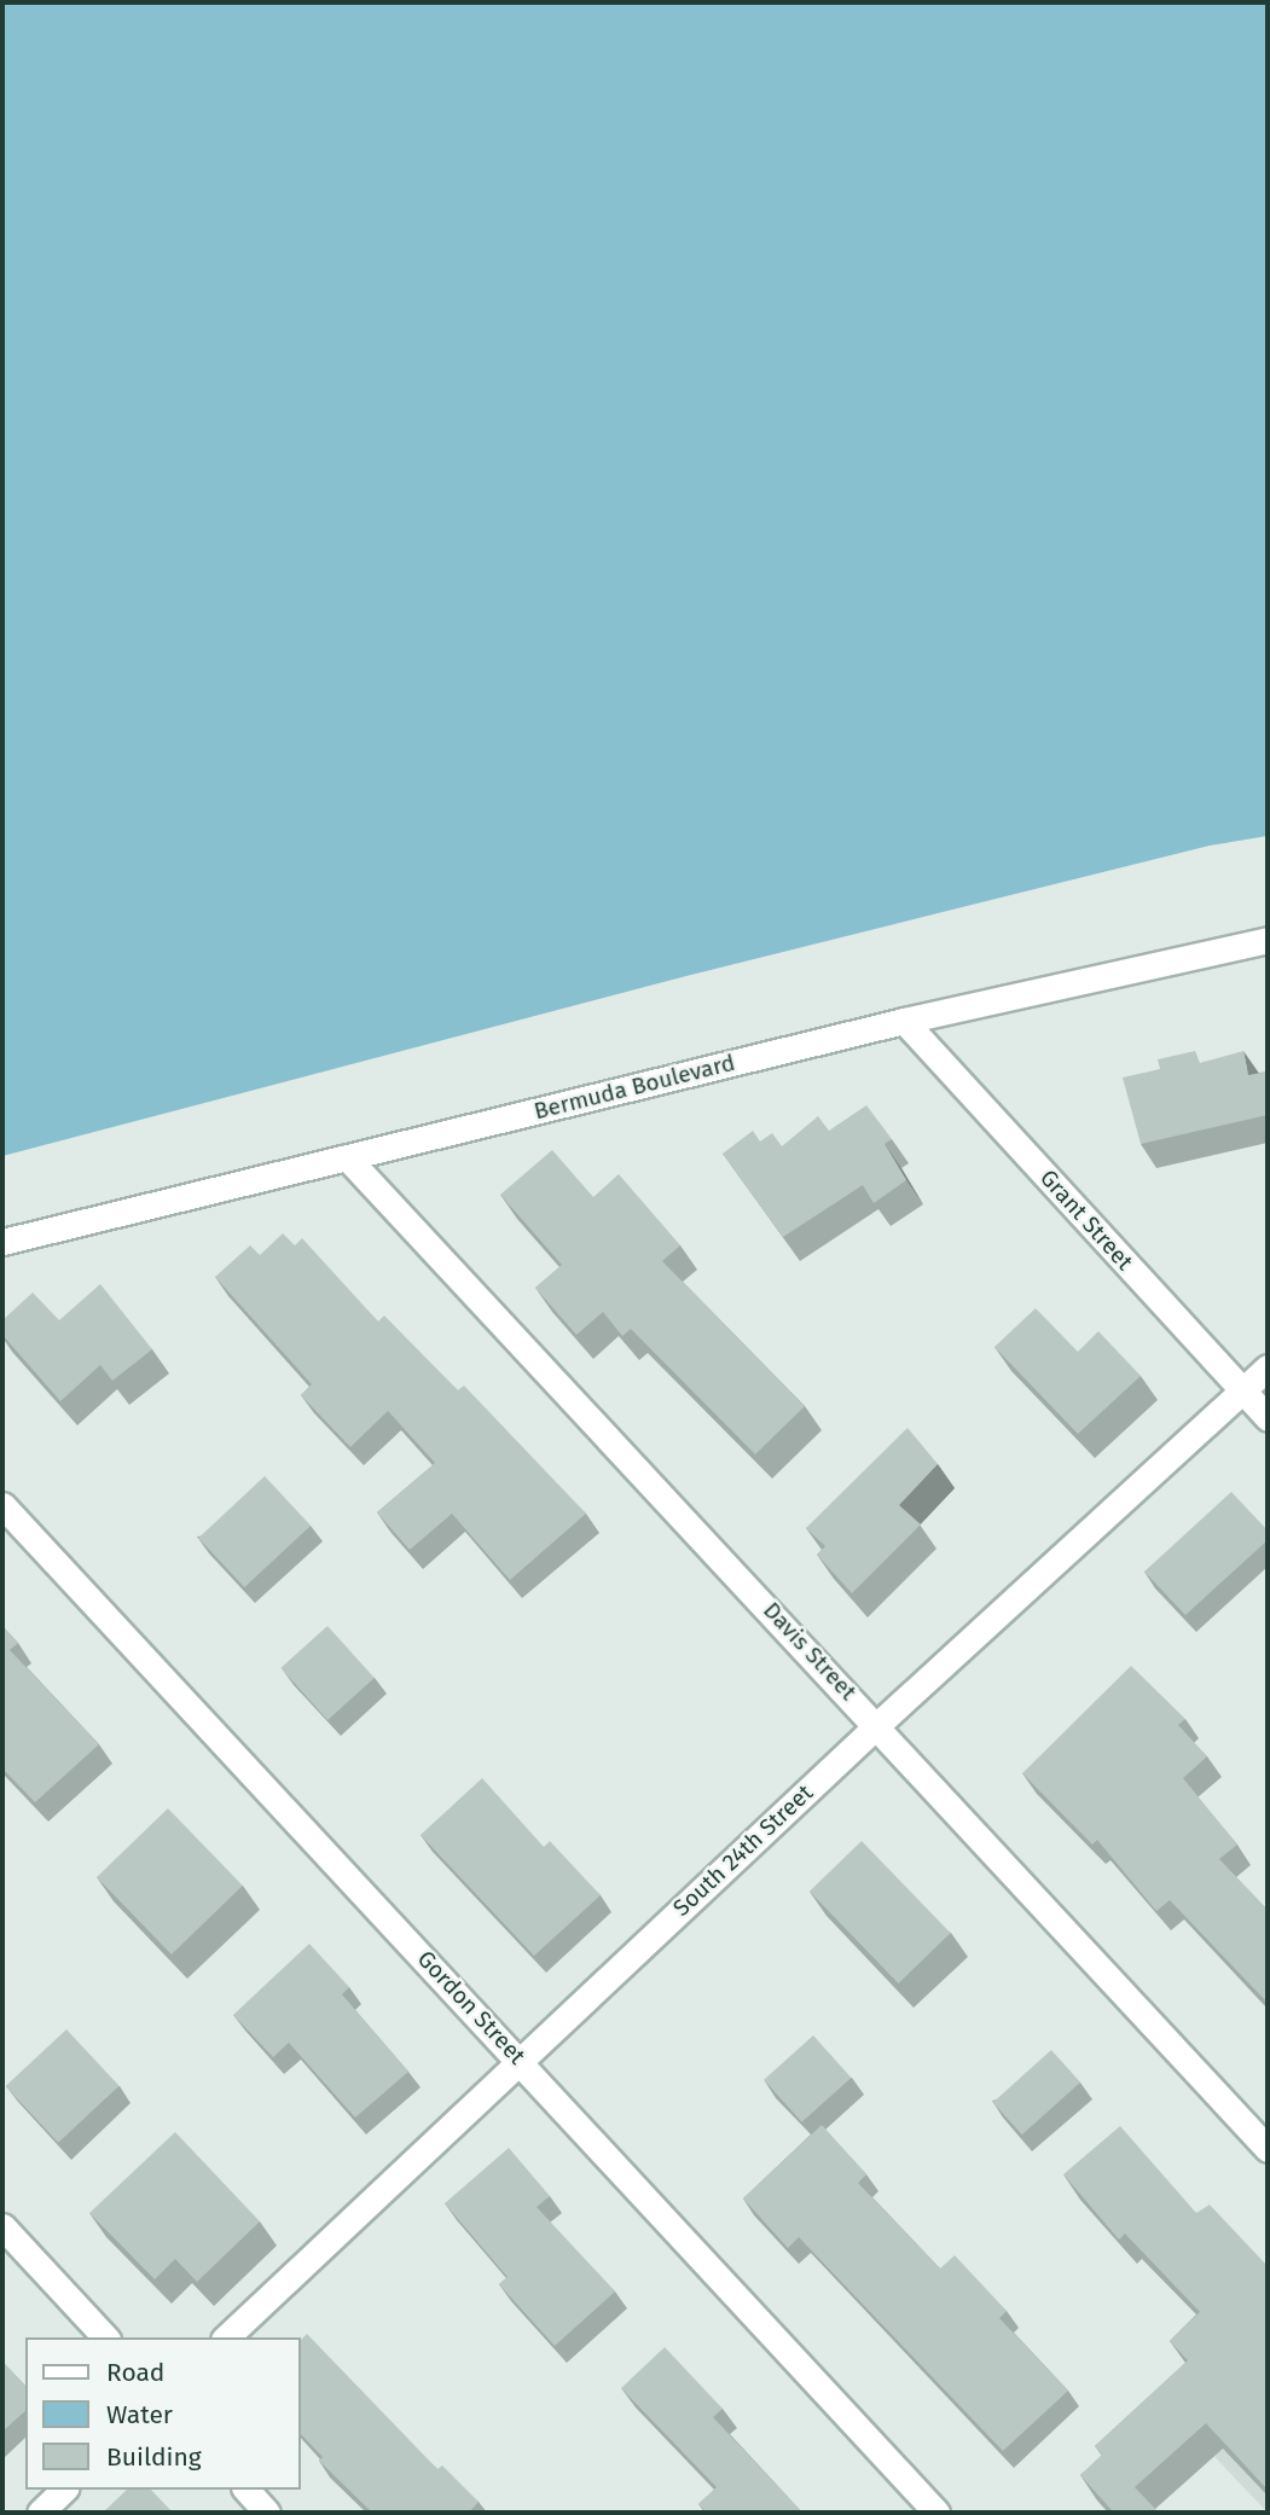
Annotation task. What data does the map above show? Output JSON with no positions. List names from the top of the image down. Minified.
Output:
{"streets":{"street":["Bermuda Boulevard","Grant Street","Davis Street","South 24th Street","Gordon Street"]},"crossings":[["Bermuda Boulevard","Grant Street"],["Bermuda Boulevard","Davis Street"],["Grant Street","South 24th Street"],["Davis Street","South 24th Street"],["South 24th Street","Gordon Street"]],"legend":["Road","Water","Building"]}
